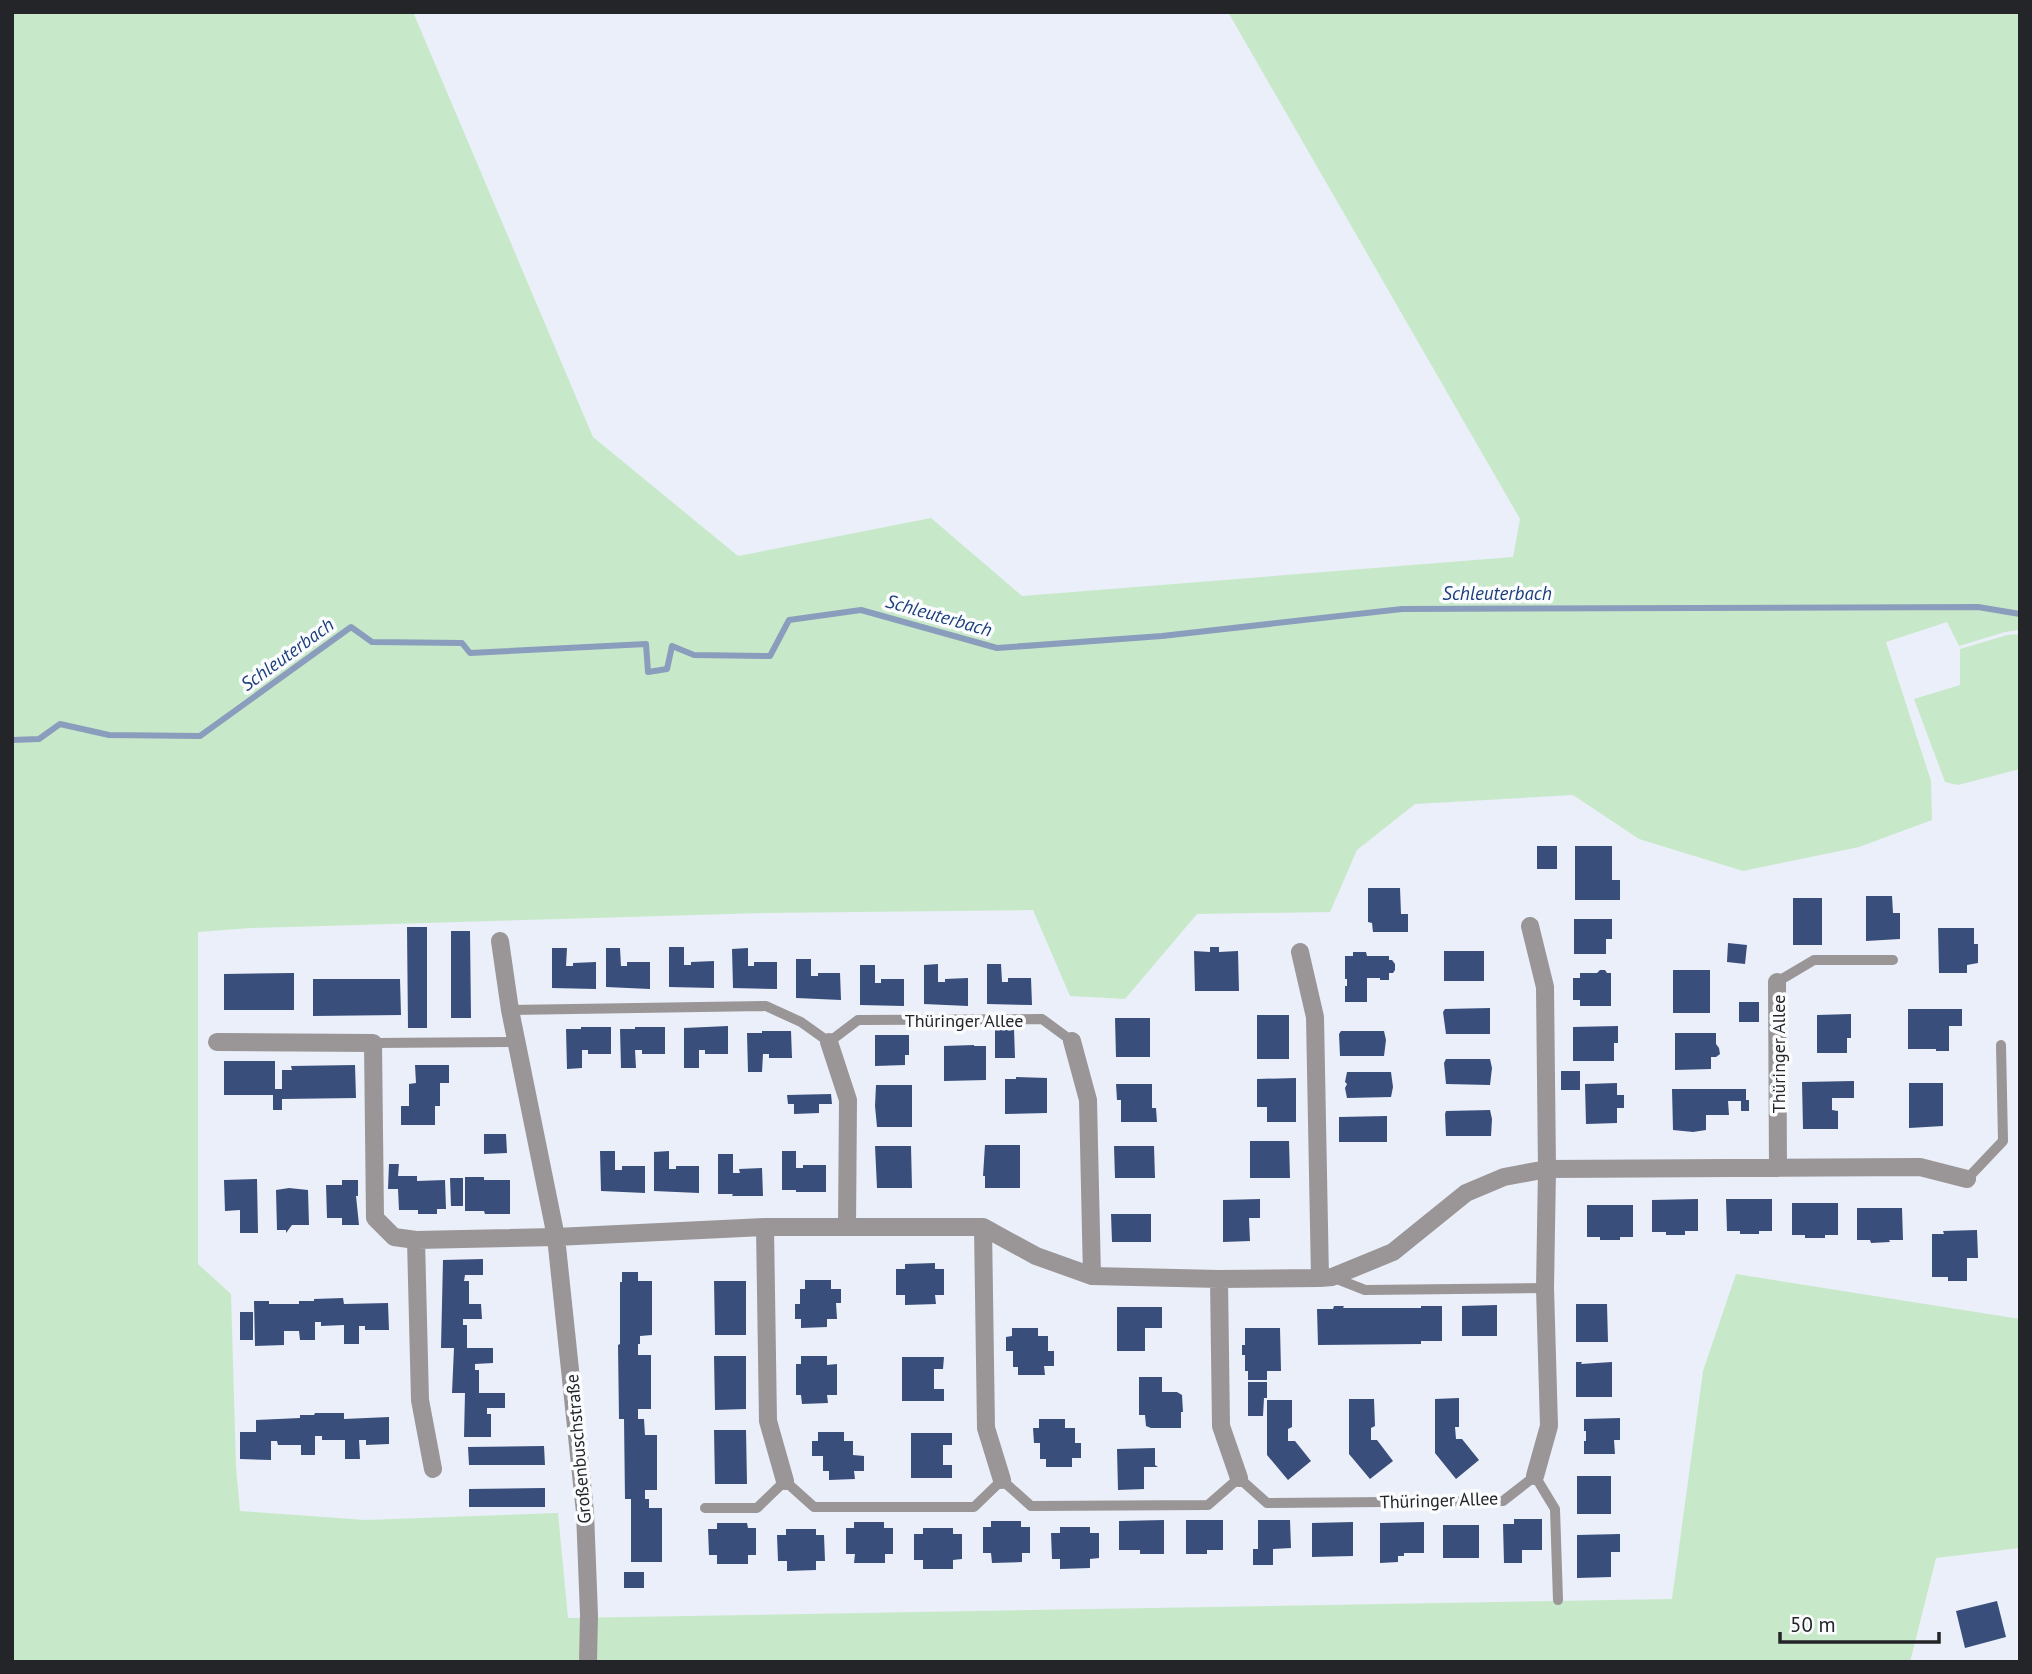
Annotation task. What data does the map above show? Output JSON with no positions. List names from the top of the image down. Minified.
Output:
{"streets":{"street":["Thüringer Allee","Großenbuschstraße"]},"water":["Schleuterbach"],"scale_bar":"50 m"}
